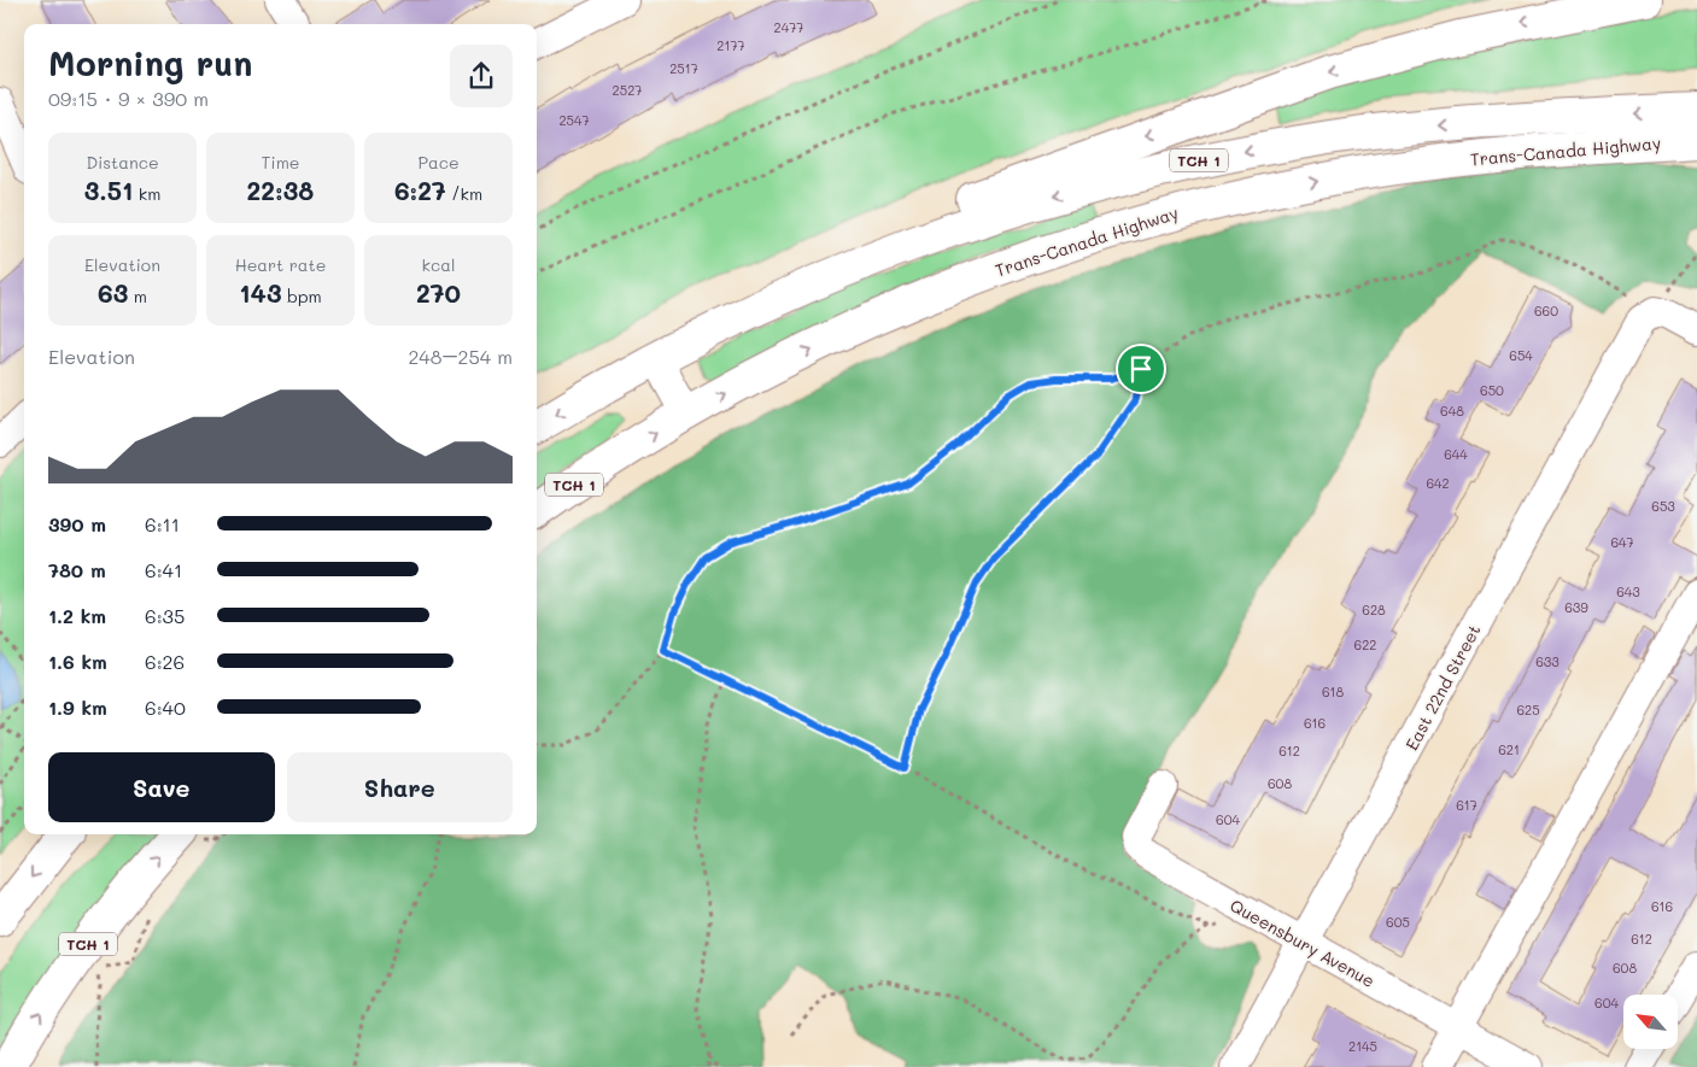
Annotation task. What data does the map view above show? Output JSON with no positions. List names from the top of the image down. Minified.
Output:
{"streets":{"highway":["Trans-Canada Highway","TCH 1"],"street":["East 22nd Street","Queensbury Avenue"]},"crossings":[["East 22nd Street","Queensbury Avenue"]],"house_numbers":["2477","2177","2517","2527","2547","660","654","650","648","644","642","653","647","643","639","628","622","633","618","625","616","621","612","608","617","604","616","605","612","608","604","2145"],"north":"top left","page":{"heading":["Morning run","09:15 · 9 × 390 m"],"stats":[["Distance","3.51 km"],["Time","22:38"],["Pace","6:27 /km"],["Elevation","63 m"],["Heart rate","143 bpm"],["kcal","270"]],"chart":["Elevation","248–254 m"],"list":[{"name":"390 m","note":"6:11"},{"name":"780 m","note":"6:41"},{"name":"1.2 km","note":"6:35"},{"name":"1.6 km","note":"6:26"},{"name":"1.9 km","note":"6:40"}],"buttons":["Save","Share"]}}
